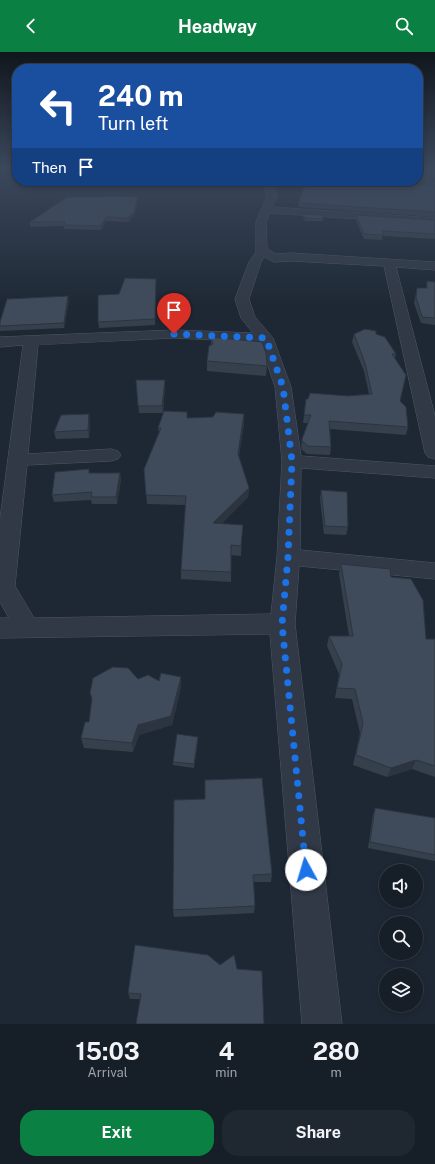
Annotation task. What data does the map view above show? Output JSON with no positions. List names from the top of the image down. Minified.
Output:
{"page":{"header":"Headway","turn":["240 m","Turn left"],"then":"Then","eta":["15:03","Arrival","4","min","280","m"],"buttons":["Exit","Share"]}}
